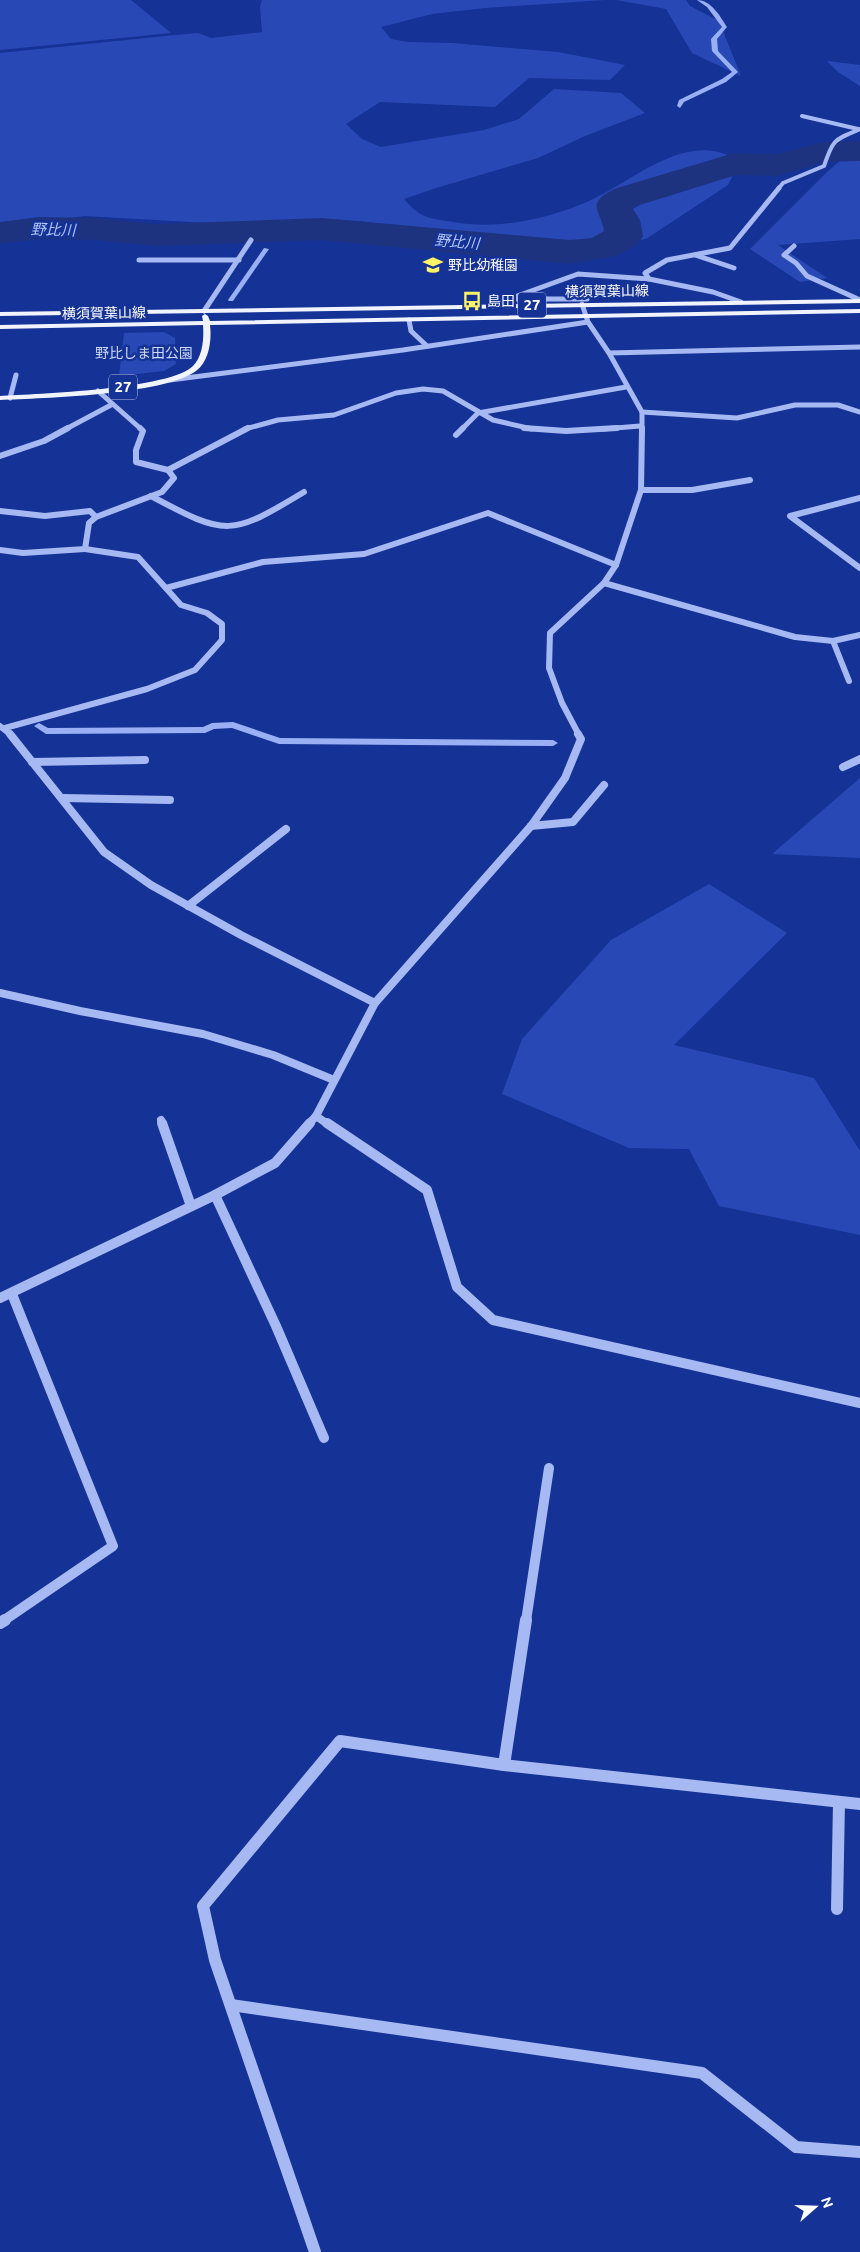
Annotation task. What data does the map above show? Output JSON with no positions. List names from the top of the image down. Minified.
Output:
{"streets":{"main road":["横須賀葉山線","27"]},"crossings":[["横須賀葉山線","27"]],"water":["野比川"],"parks":["野比しま田公園"],"places":{"school or university":["野比幼稚園"],"bus stop":["島田"]},"north":"right"}
